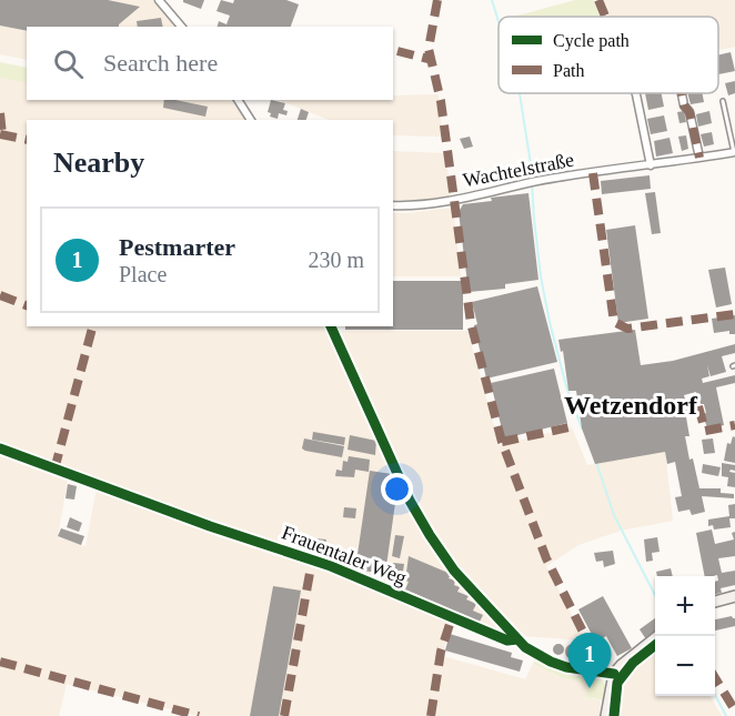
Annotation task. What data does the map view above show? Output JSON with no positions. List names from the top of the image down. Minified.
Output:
{"streets":{"street":["Wachtelstraße","Frauentaler Weg"]},"districts":["Wetzendorf"],"legend":["Cycle path","Path"],"page":{"search":"Search here","heading":"Nearby","list":[{"mark":"1","name":"Pestmarter","note":"Place","value":"230 m"}],"map_buttons":["+","−"],"pins":"1"}}
